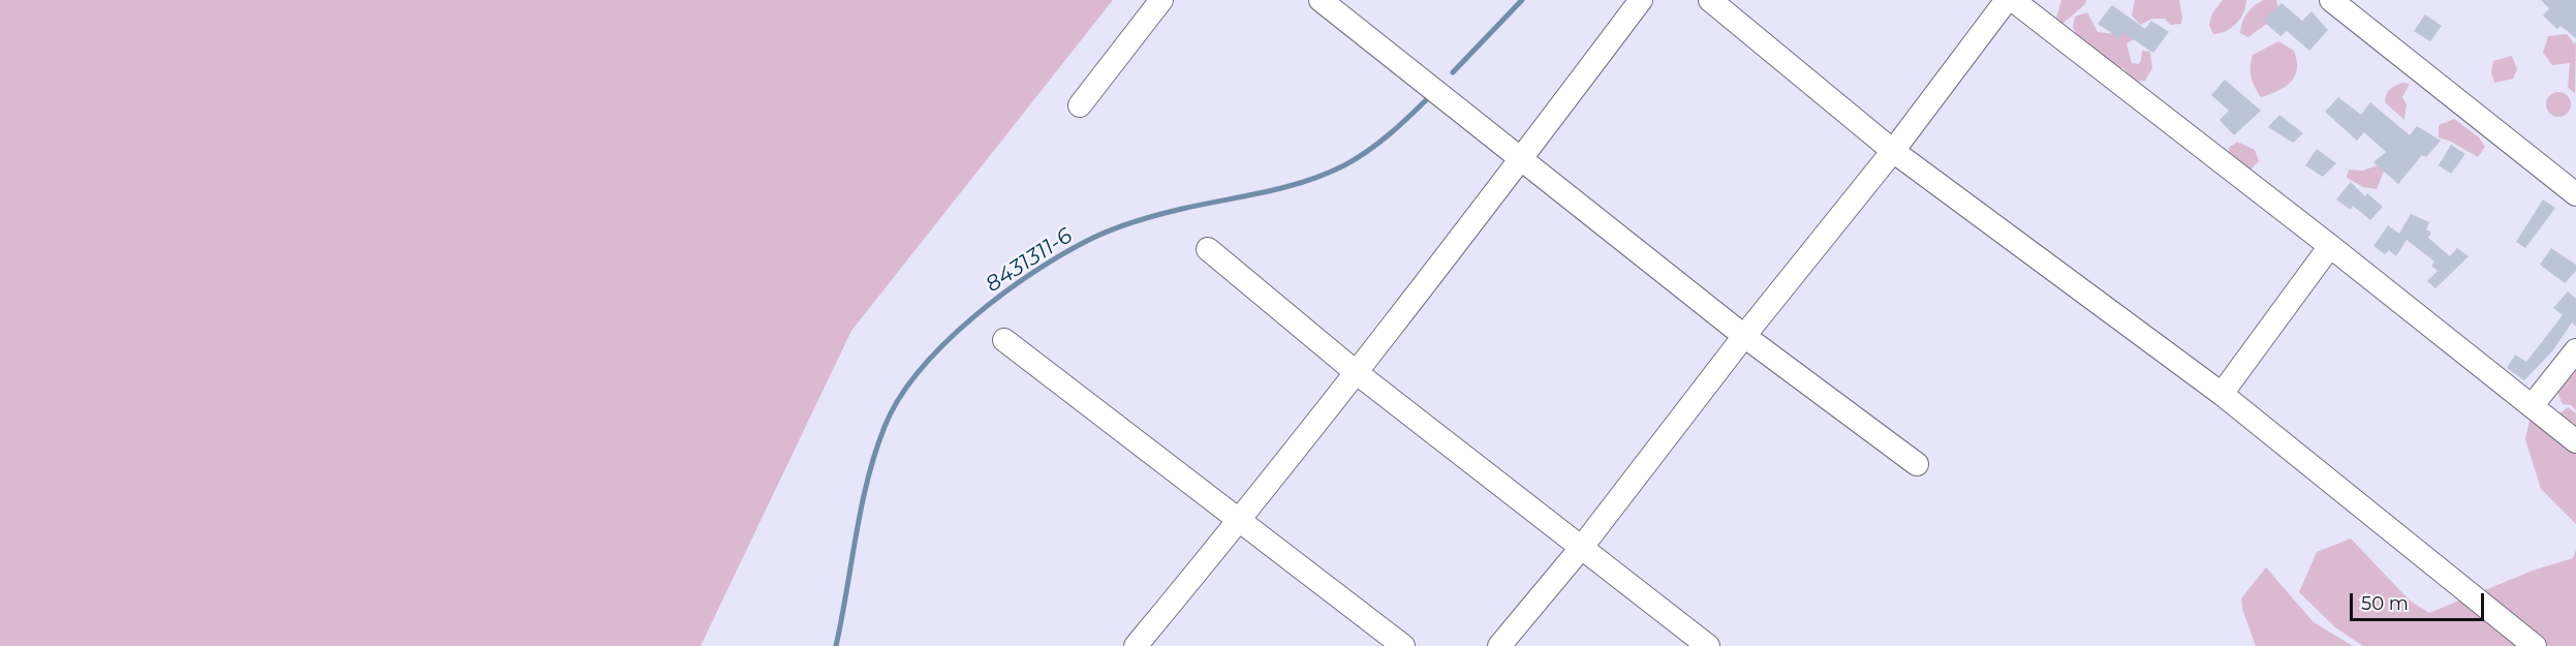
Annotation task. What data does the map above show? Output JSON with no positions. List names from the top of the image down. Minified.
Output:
{"water":["8431311-6"],"scale_bar":"50 m"}
